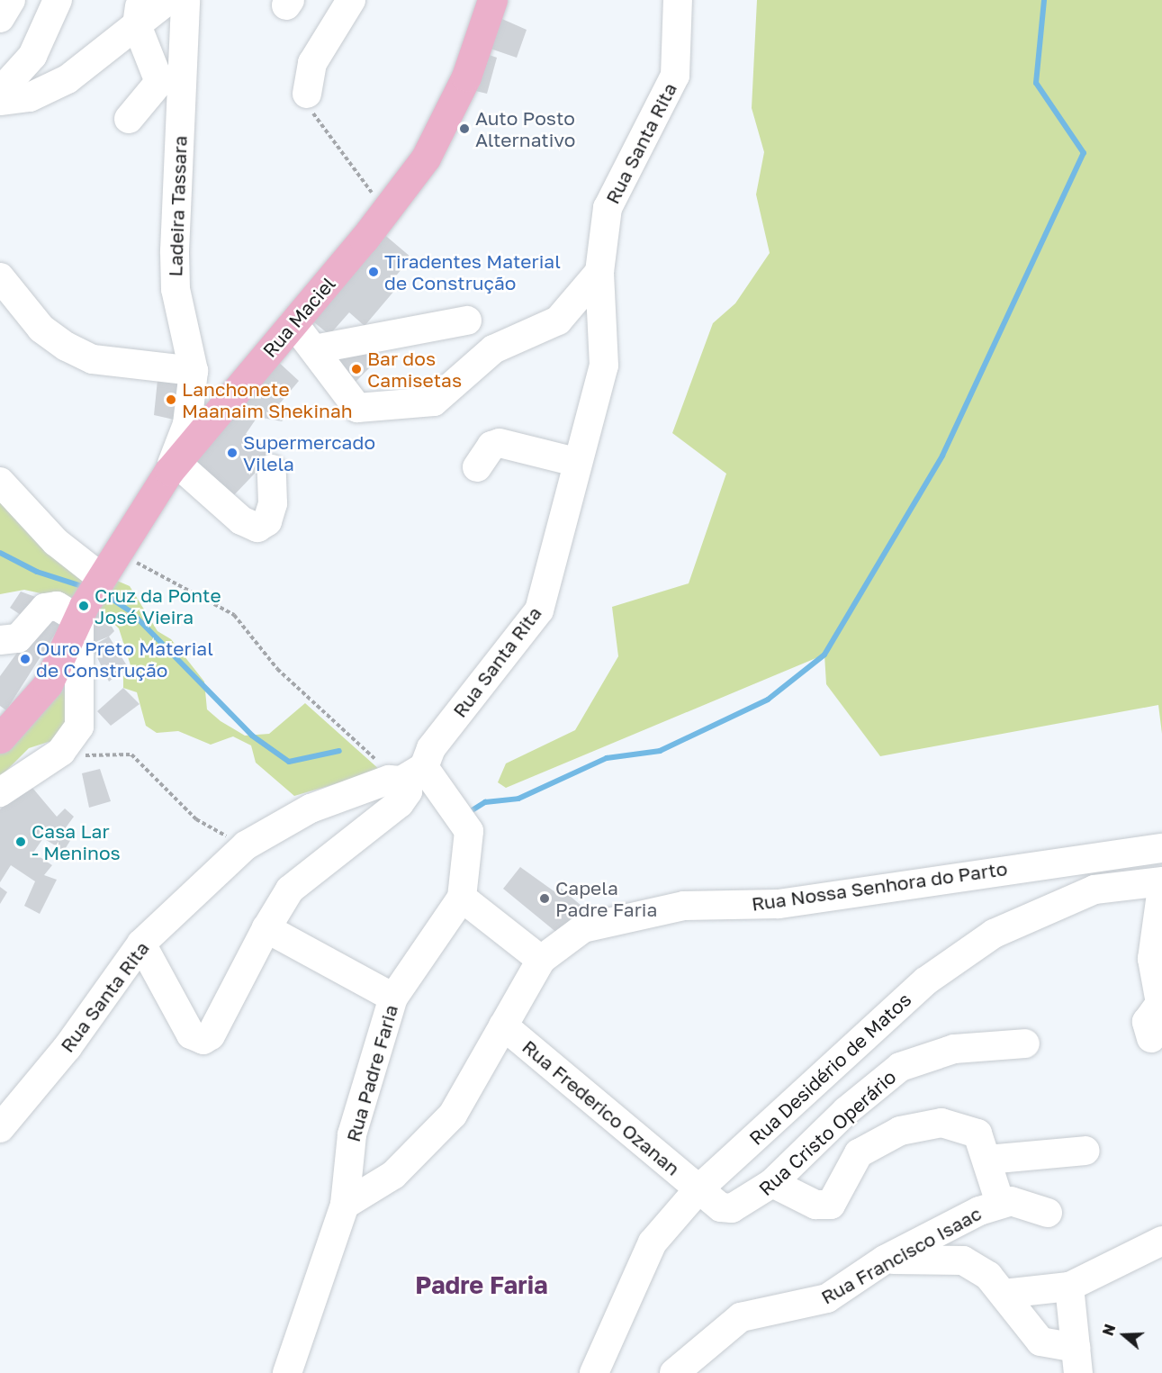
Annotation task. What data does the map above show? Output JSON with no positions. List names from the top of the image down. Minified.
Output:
{"streets":{"main road":["Rua Maciel"],"street":["Rua Santa Rita","Ladeira Tassara","Rua Nossa Senhora do Parto","Rua Desidério de Matos","Rua Padre Faria","Rua Frederico Ozanan","Rua Cristo Operário","Rua Francisco Isaac"]},"crossings":[["Rua Santa Rita","Rua Padre Faria"],["Ladeira Tassara","Rua Maciel"],["Rua Nossa Senhora do Parto","Rua Padre Faria"],["Rua Nossa Senhora do Parto","Rua Frederico Ozanan"],["Rua Desidério de Matos","Rua Frederico Ozanan"],["Rua Desidério de Matos","Rua Cristo Operário"],["Rua Frederico Ozanan","Rua Cristo Operário"]],"districts":["Padre Faria"],"places":["Auto Posto Alternativo","Tiradentes Material de Construção","Bar dos Camisetas","Lanchonete Maanaim Shekinah","Supermercado Vilela","Cruz da Ponte José Vieira","Ouro Preto Material de Construção","Casa Lar - Meninos","Capela Padre Faria"],"north":"left"}
